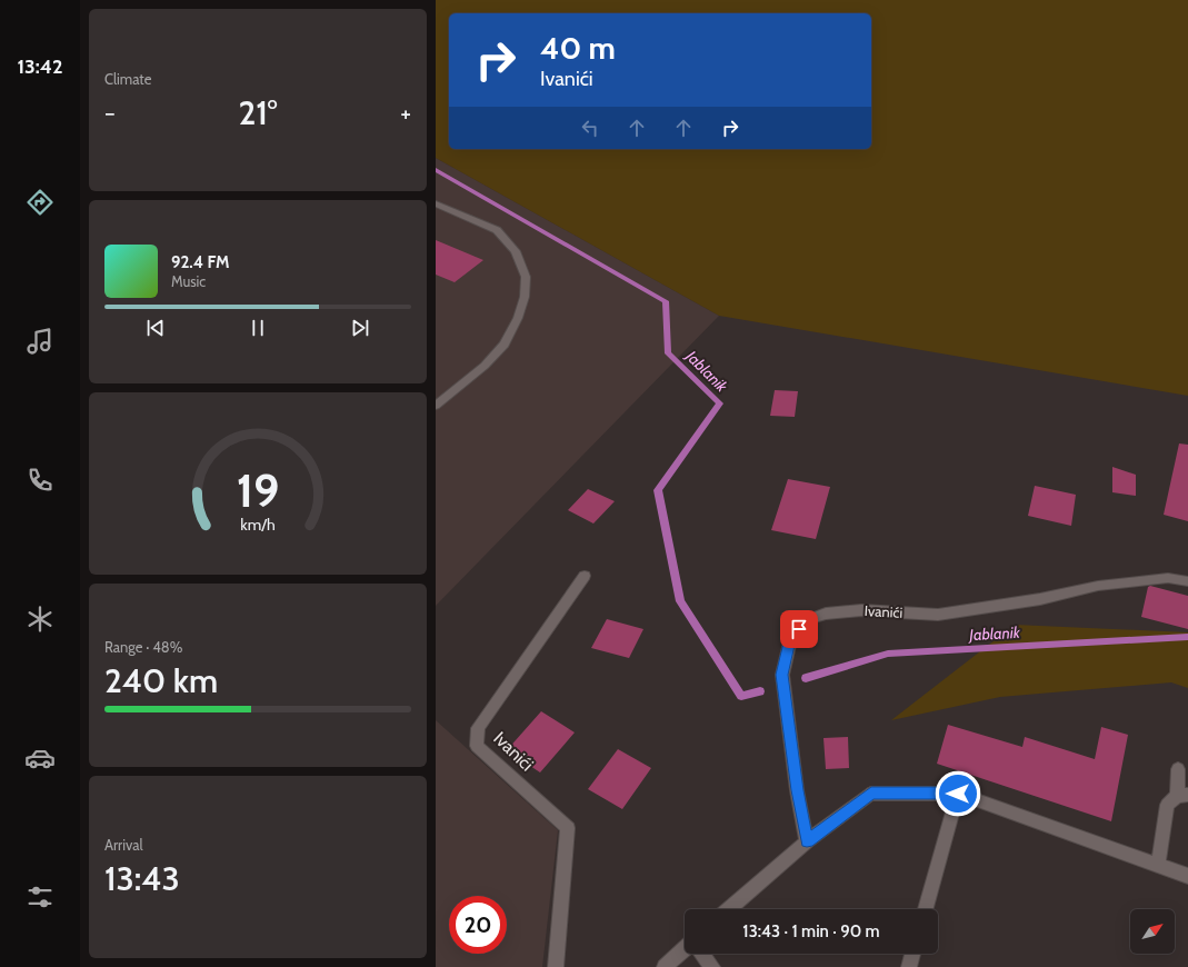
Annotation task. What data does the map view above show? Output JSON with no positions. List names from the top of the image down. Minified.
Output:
{"streets":{"street":["Ivanići"]},"water":["Jablanik"],"north":"top right","page":{"tabs":"13:42","tile":["Climate",["Range · 48%","240 km"],["Arrival","13:43"]],"turn":["40 m","Ivanići"],"heat":["−","21°","+"],"song":["92.4 FM","Music"],"limit":"20","trip":"13:43 · 1 min · 90 m","gauge":["19","km/h"]}}
